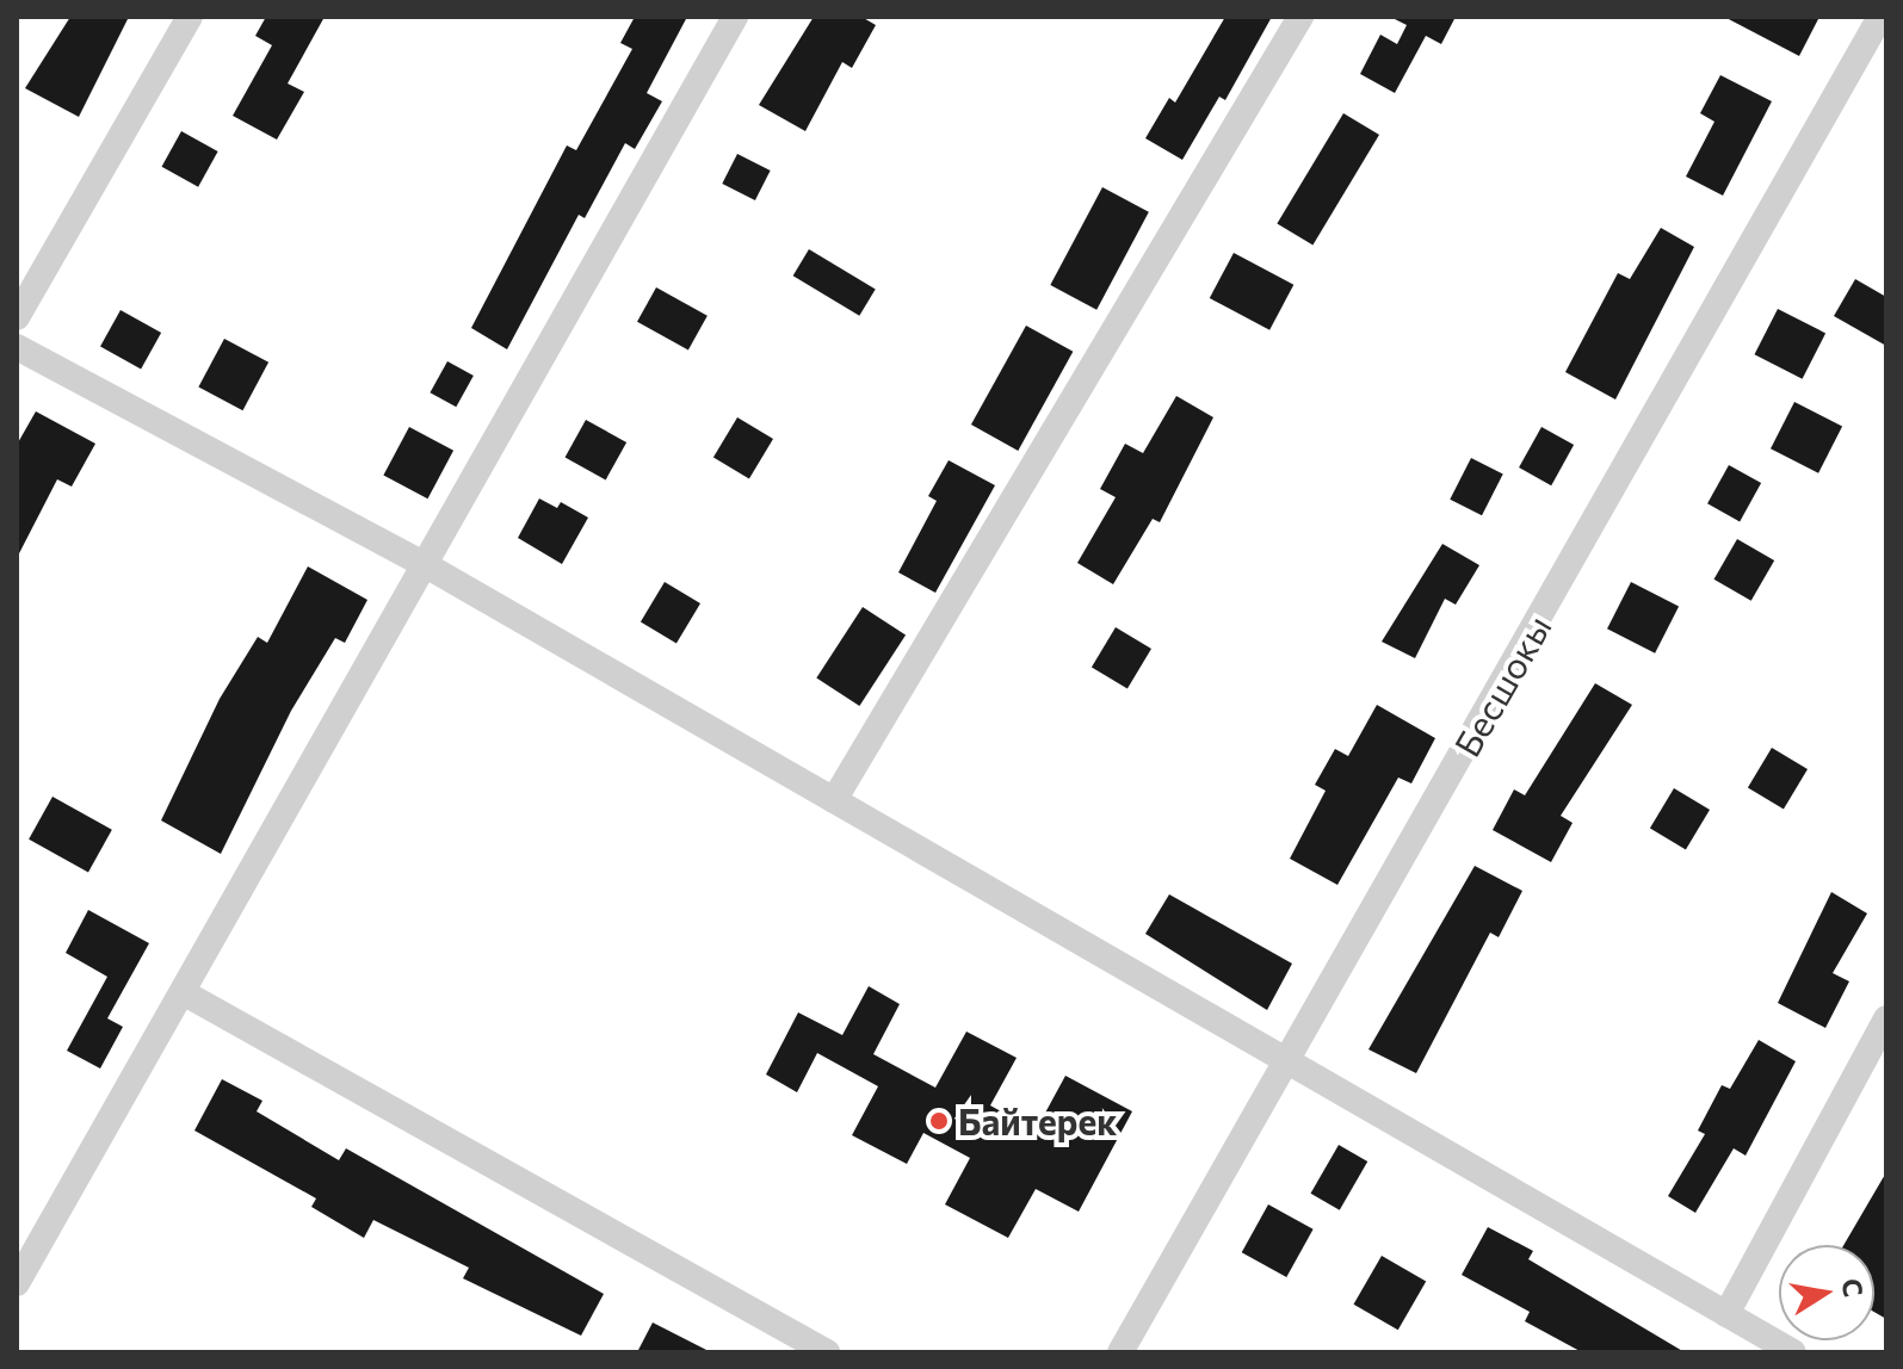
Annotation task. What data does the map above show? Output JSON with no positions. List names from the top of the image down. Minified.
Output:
{"streets":{"street":["Бесшокы"]},"places":["Байтерек"],"north":"right"}
